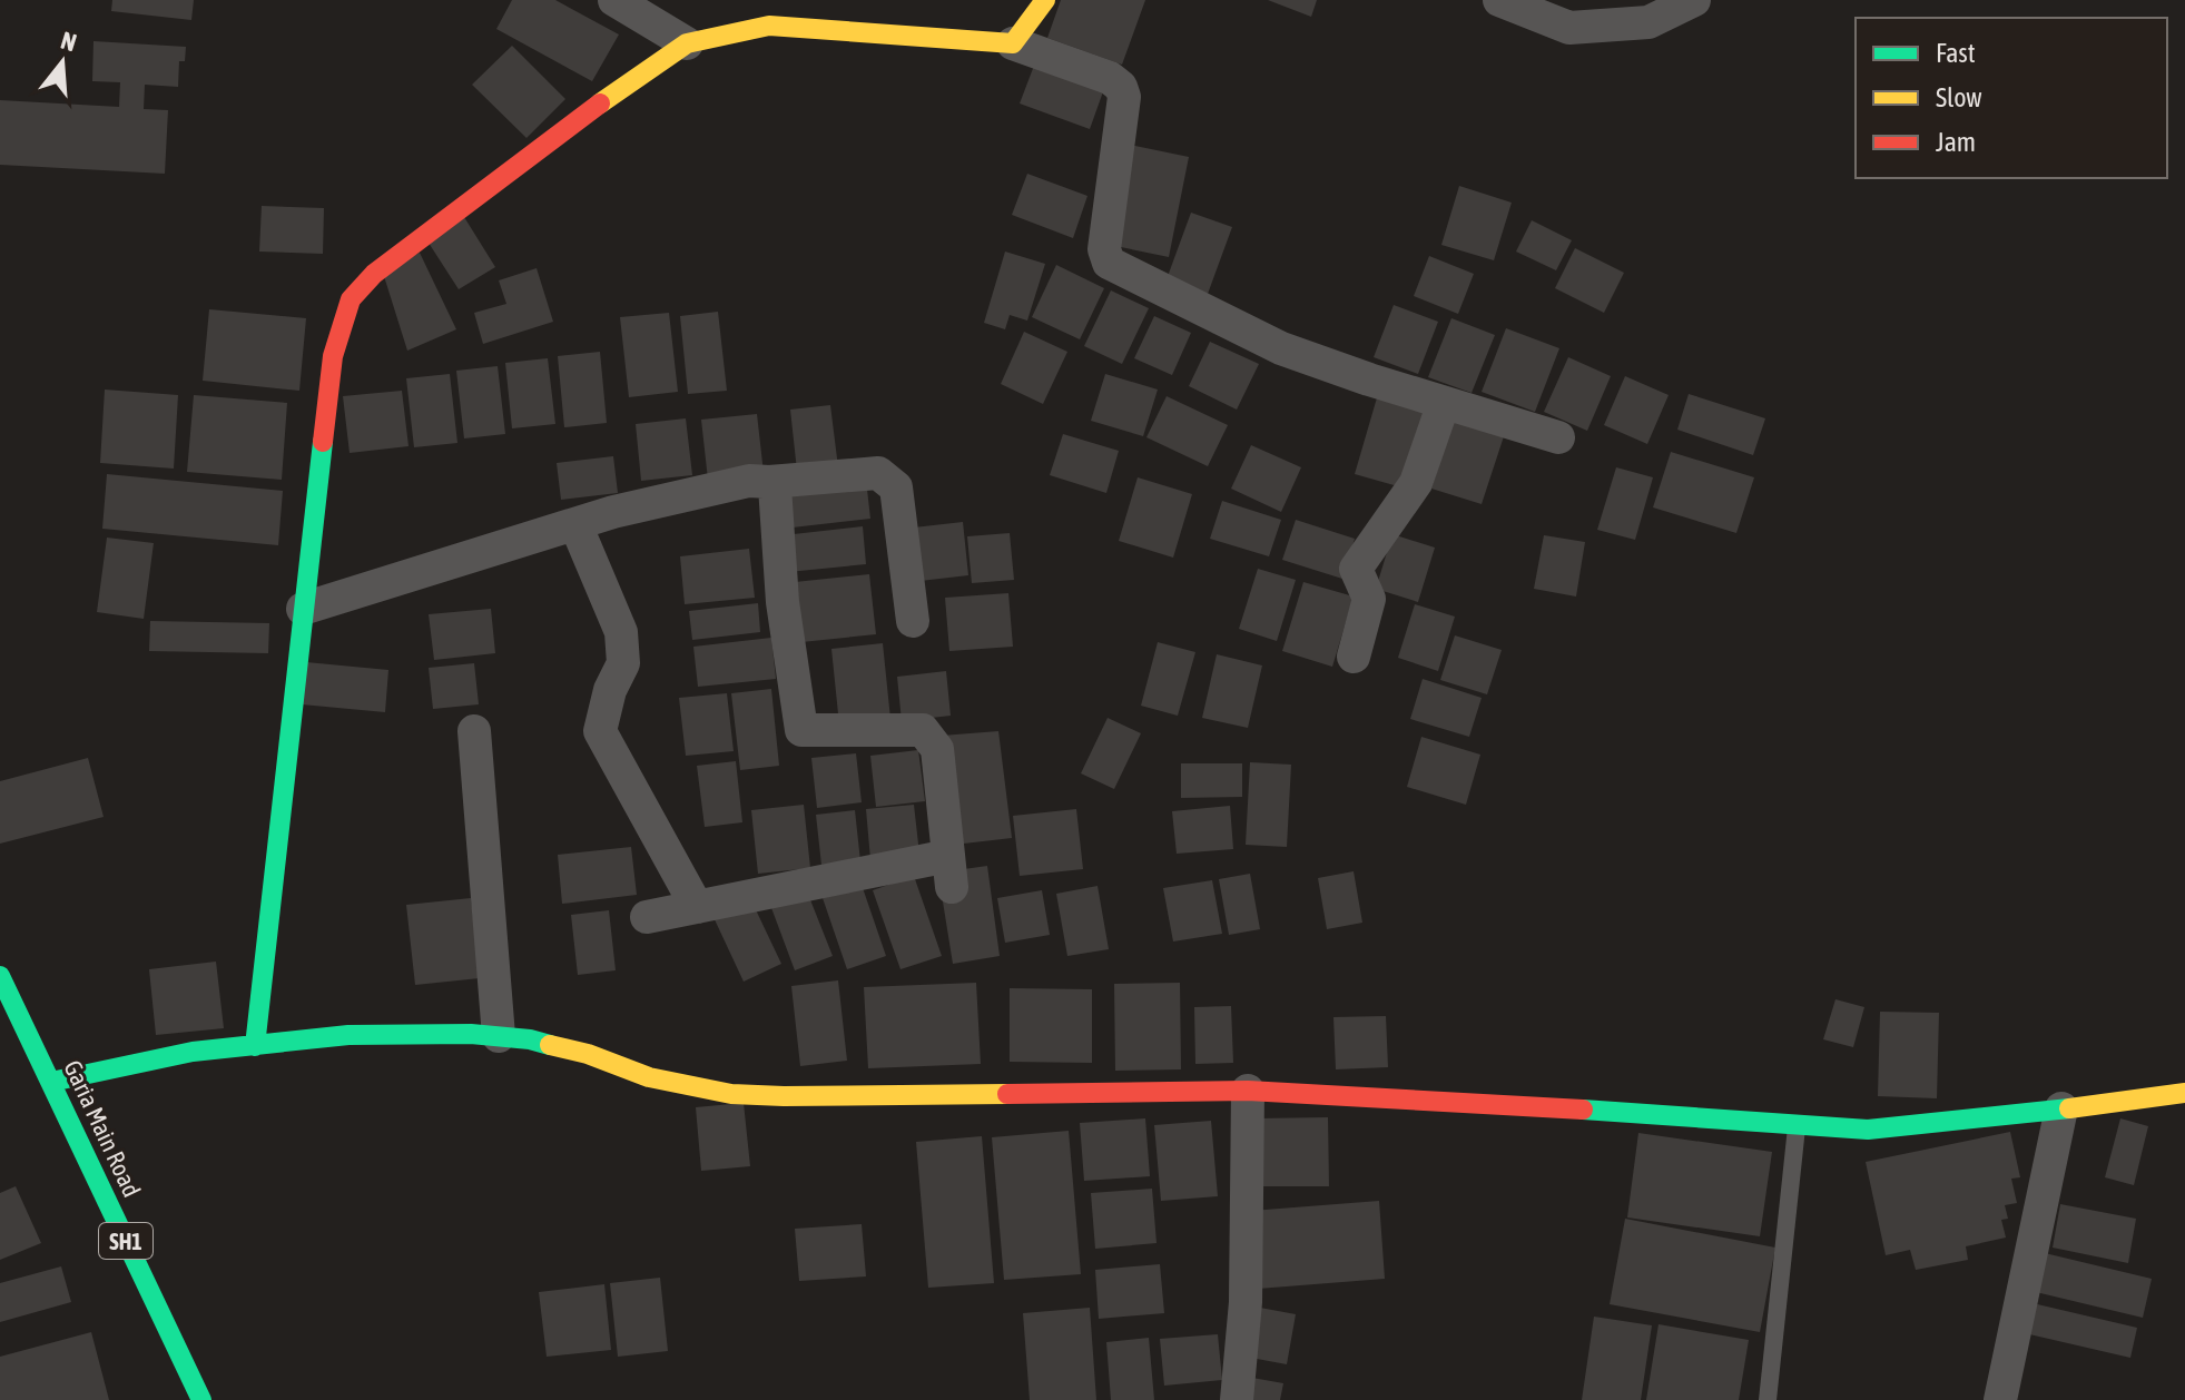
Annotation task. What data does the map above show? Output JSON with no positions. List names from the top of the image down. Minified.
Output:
{"streets":{"street":["Garia Main Road","SH1"]},"legend":["Fast","Slow","Jam"],"north":"top"}
